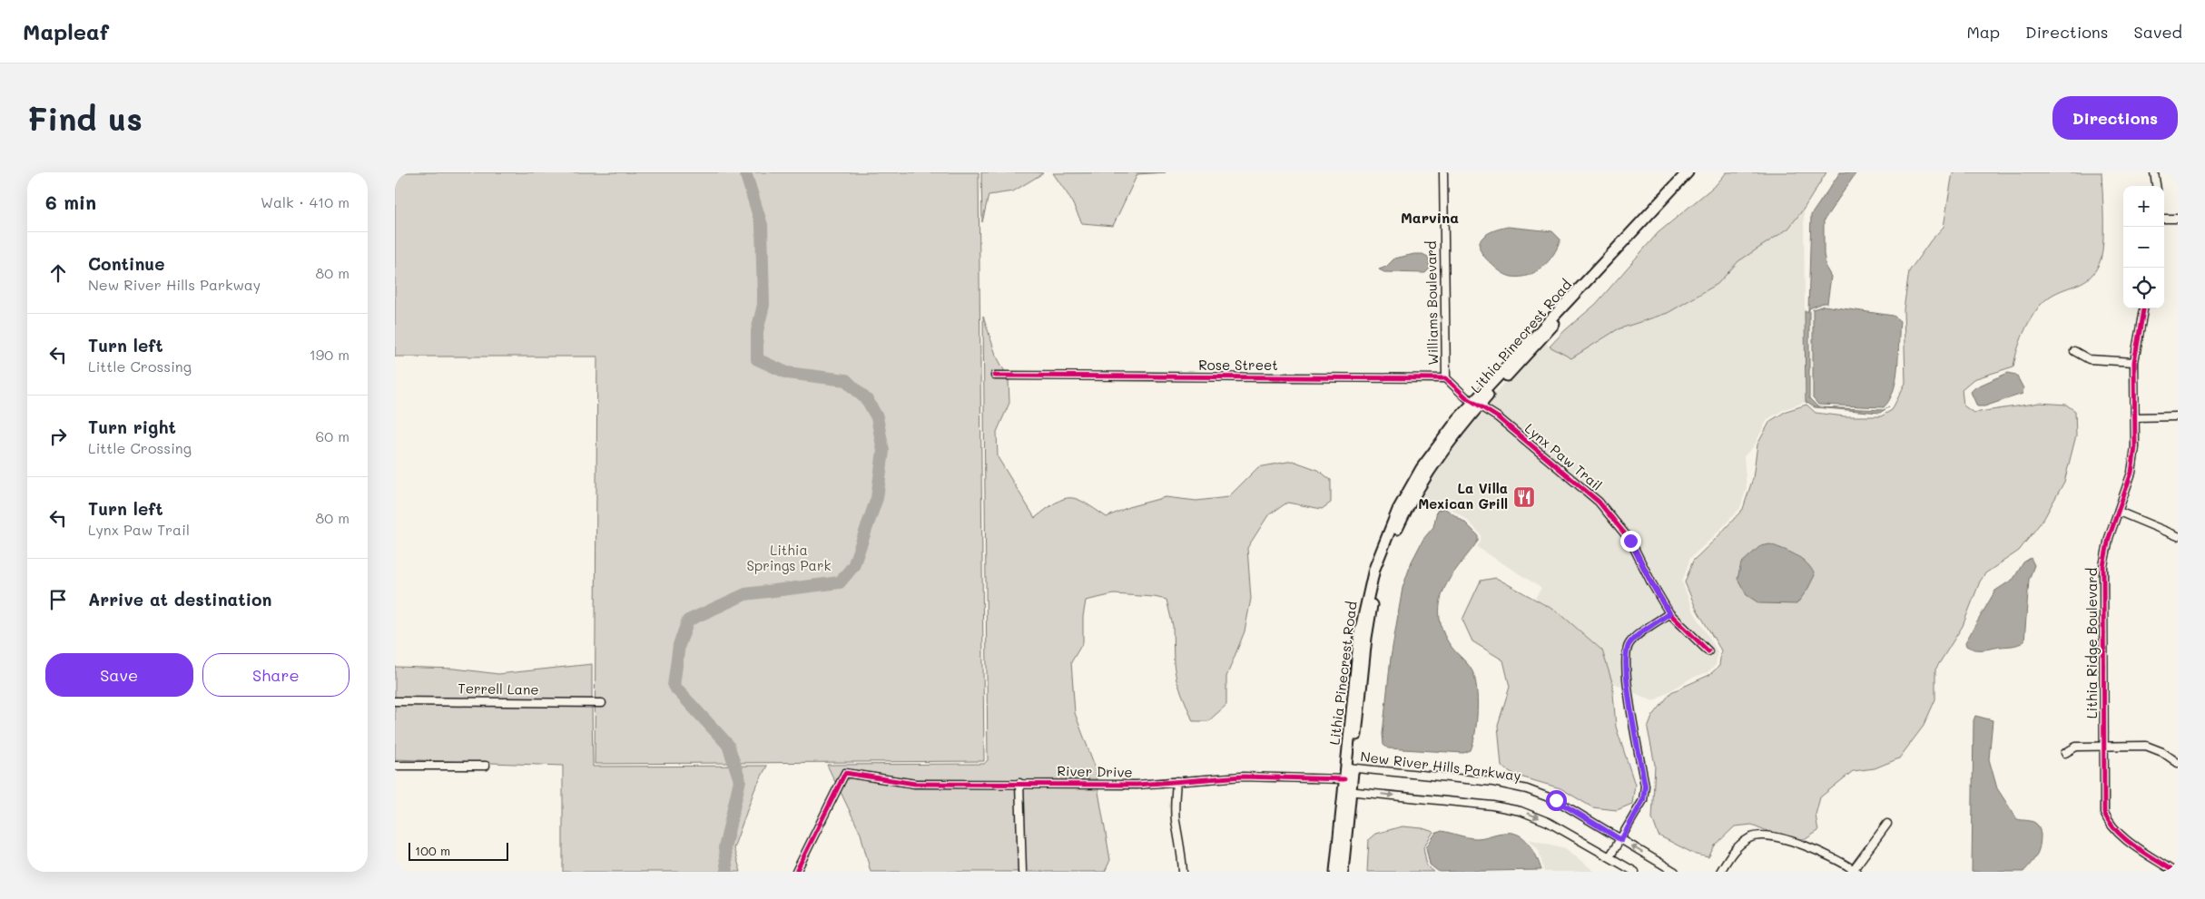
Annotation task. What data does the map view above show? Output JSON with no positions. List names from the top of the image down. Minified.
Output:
{"streets":{"main road":["Lithia Pinecrest Road"],"street":["Williams Boulevard","Rose Street","Lynx Paw Trail","Lithia Ridge Boulevard","Terrell Lane","New River Hills Parkway","River Drive"]},"crossings":[["Williams Boulevard","Rose Street"],["Lithia Pinecrest Road","Lynx Paw Trail"],["Lithia Pinecrest Road","New River Hills Parkway"],["Lithia Pinecrest Road","River Drive"]],"districts":["Marvina"],"parks":["Lithia Springs Park"],"places":{"restaurant":["La Villa Mexican Grill"]},"scale_bar":"100 m","page":{"header":"Mapleaf","nav":["Map","Directions","Saved"],"buttons":["Directions",["Save","Share"]],"title":"Find us","heading":["6 min","Walk · 410 m"],"map_buttons":["+","−"],"list":[["Continue","New River Hills Parkway","80 m"],["Turn left","Little Crossing","190 m"],["Turn right","Little Crossing","60 m"],["Turn left","Lynx Paw Trail","80 m"],"Arrive at destination"],"scale":"100 m"}}
